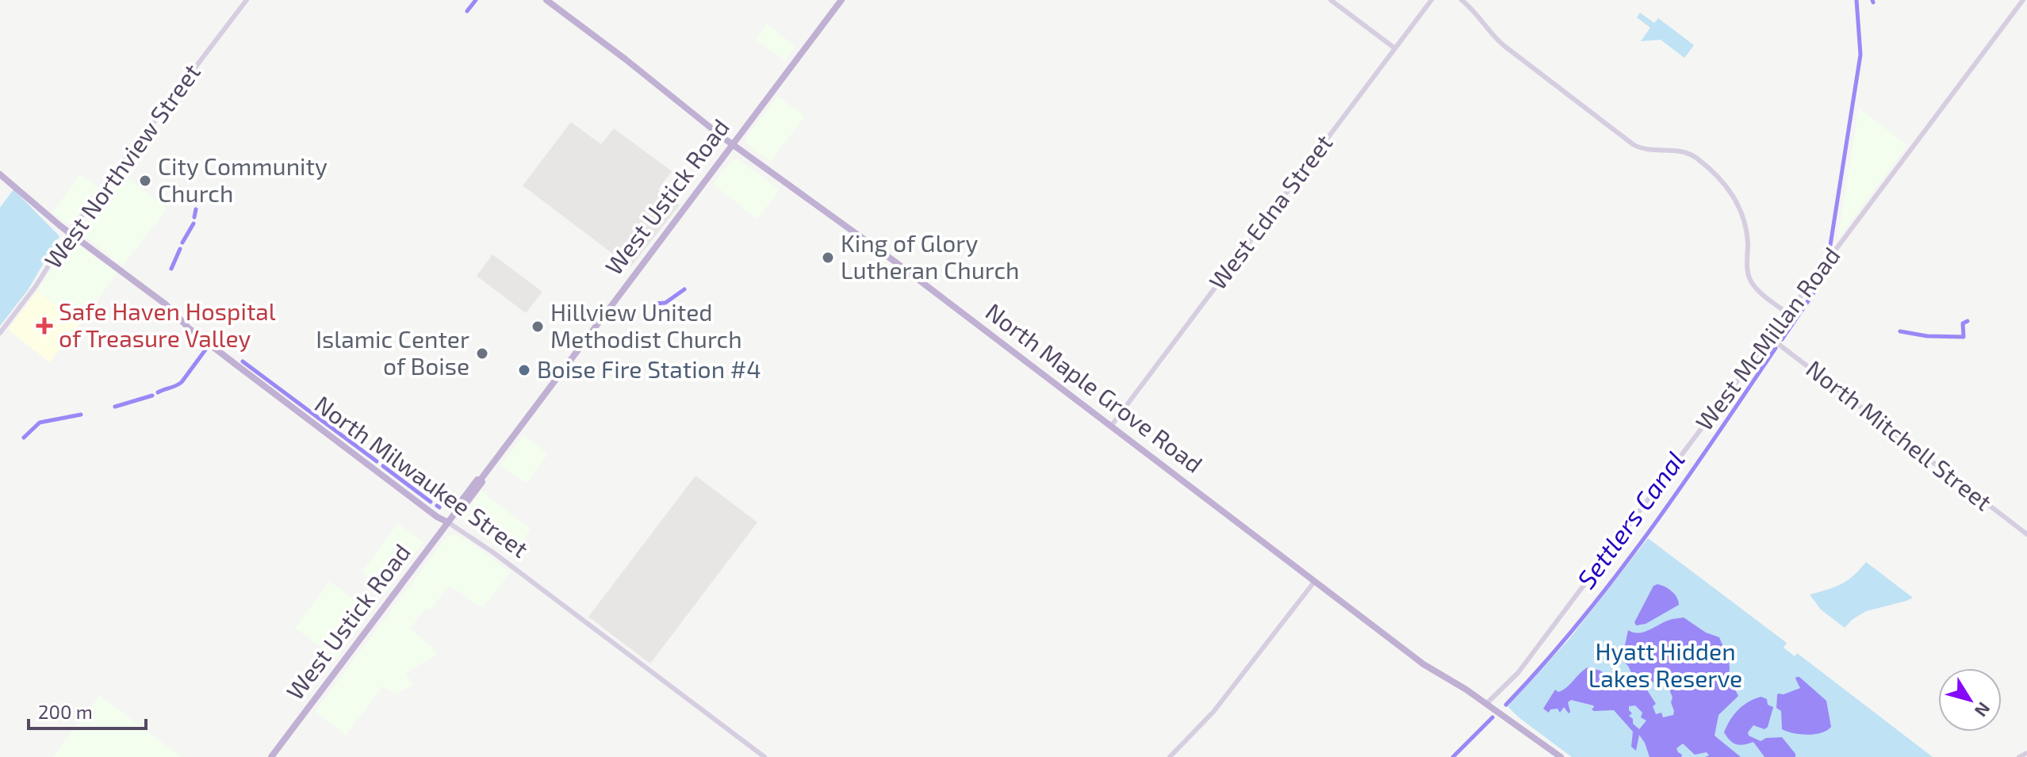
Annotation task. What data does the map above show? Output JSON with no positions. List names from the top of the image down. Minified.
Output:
{"streets":{"main road":["West Ustick Road","North Maple Grove Road","North Milwaukee Street"],"street":["West Northview Street","West Edna Street","West McMillan Road","North Mitchell Street"]},"crossings":[["West Northview Street","North Milwaukee Street"],["West Ustick Road","North Maple Grove Road"],["West Ustick Road","North Milwaukee Street"],["West Edna Street","North Maple Grove Road"],["West McMillan Road","North Maple Grove Road"],["West McMillan Road","North Mitchell Street"]],"water":["Settlers Canal"],"parks":["Hyatt Hidden Lakes Reserve"],"places":{"other":["City Community Church","King of Glory Lutheran Church","Hillview United Methodist Church","Islamic Center of Boise","Boise Fire Station #4"],"health":["Safe Haven Hospital of Treasure Valley"]},"scale_bar":"200 m","north":"bottom right"}
